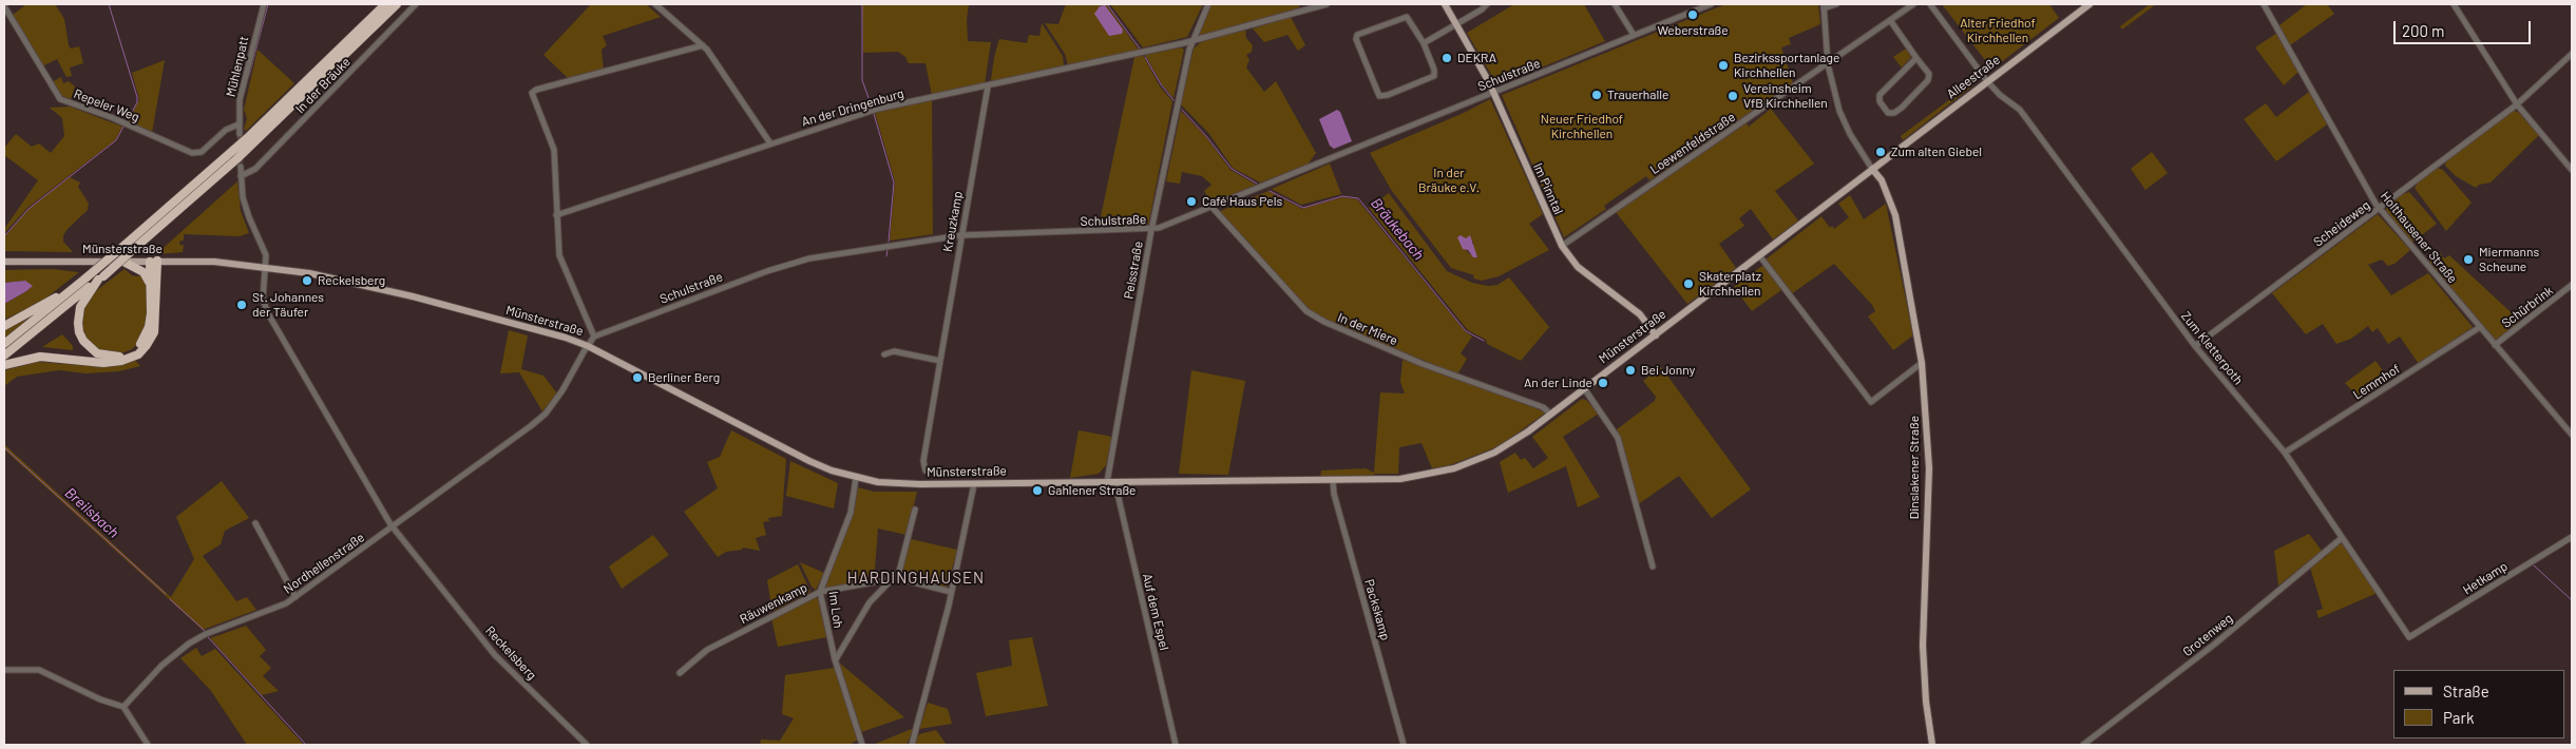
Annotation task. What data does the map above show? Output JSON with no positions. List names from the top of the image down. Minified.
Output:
{"streets":{"main road":["Alleestraße","Im Pinntal","Münsterstraße","Dinslakener Straße"],"street":["Mühlenpatt","Schulstraße","In der Bräuke","Repeler Weg","An der Dringenburg","Loewenfeldstraße","Kreuzkamp","Scheideweg","Holthausener Straße","Pelsstraße","Schürbrink","In der Miere","Zum Kletterpoth","Lemmhof","Nordhellenstraße","Hetkamp","Räuwenkamp","Im Loh","Packskamp","Auf dem Espel","Grotenweg","Reckelsberg"]},"crossings":[["Mühlenpatt","Repeler Weg"],["Schulstraße","Im Pinntal"],["Schulstraße","Kreuzkamp"],["Schulstraße","Pelsstraße"],["Schulstraße","In der Miere"],["Alleestraße","Münsterstraße"],["Alleestraße","Zum Kletterpoth"],["Alleestraße","Dinslakener Straße"],["An der Dringenburg","Kreuzkamp"],["An der Dringenburg","Pelsstraße"],["Loewenfeldstraße","Im Pinntal"],["Im Pinntal","Münsterstraße"],["Scheideweg","Holthausener Straße"],["Scheideweg","Zum Kletterpoth"],["Holthausener Straße","Schürbrink"],["Holthausener Straße","Lemmhof"],["Münsterstraße","Pelsstraße"],["Münsterstraße","In der Miere"],["Münsterstraße","Dinslakener Straße"],["Münsterstraße","Nordhellenstraße"],["Münsterstraße","Im Loh"],["Münsterstraße","Packskamp"],["Münsterstraße","Auf dem Espel"],["Münsterstraße","Reckelsberg"],["Zum Kletterpoth","Lemmhof"],["Zum Kletterpoth","Hetkamp"],["Zum Kletterpoth","Grotenweg"],["Nordhellenstraße","Reckelsberg"],["Räuwenkamp","Im Loh"]],"districts":["HARDINGHAUSEN"],"water":["Bräukebach","Breilsbach"],"parks":["Alter Friedhof Kirchhellen","Neuer Friedhof Kirchhellen","In der Bräuke e.V."],"places":["Weberstraße","DEKRA","Bezirkssportanlage Kirchhellen","Trauerhalle","Vereinsheim VfB Kirchhellen","Zum alten Giebel","Café Haus Pels","Miermanns Scheune","Reckelsberg","Skaterplatz Kirchhellen","St. Johannes der Täufer","Bei Jonny","Berliner Berg","An der Linde","Gahlener Straße"],"legend":["Straße","Park"],"scale_bar":"200 m"}
